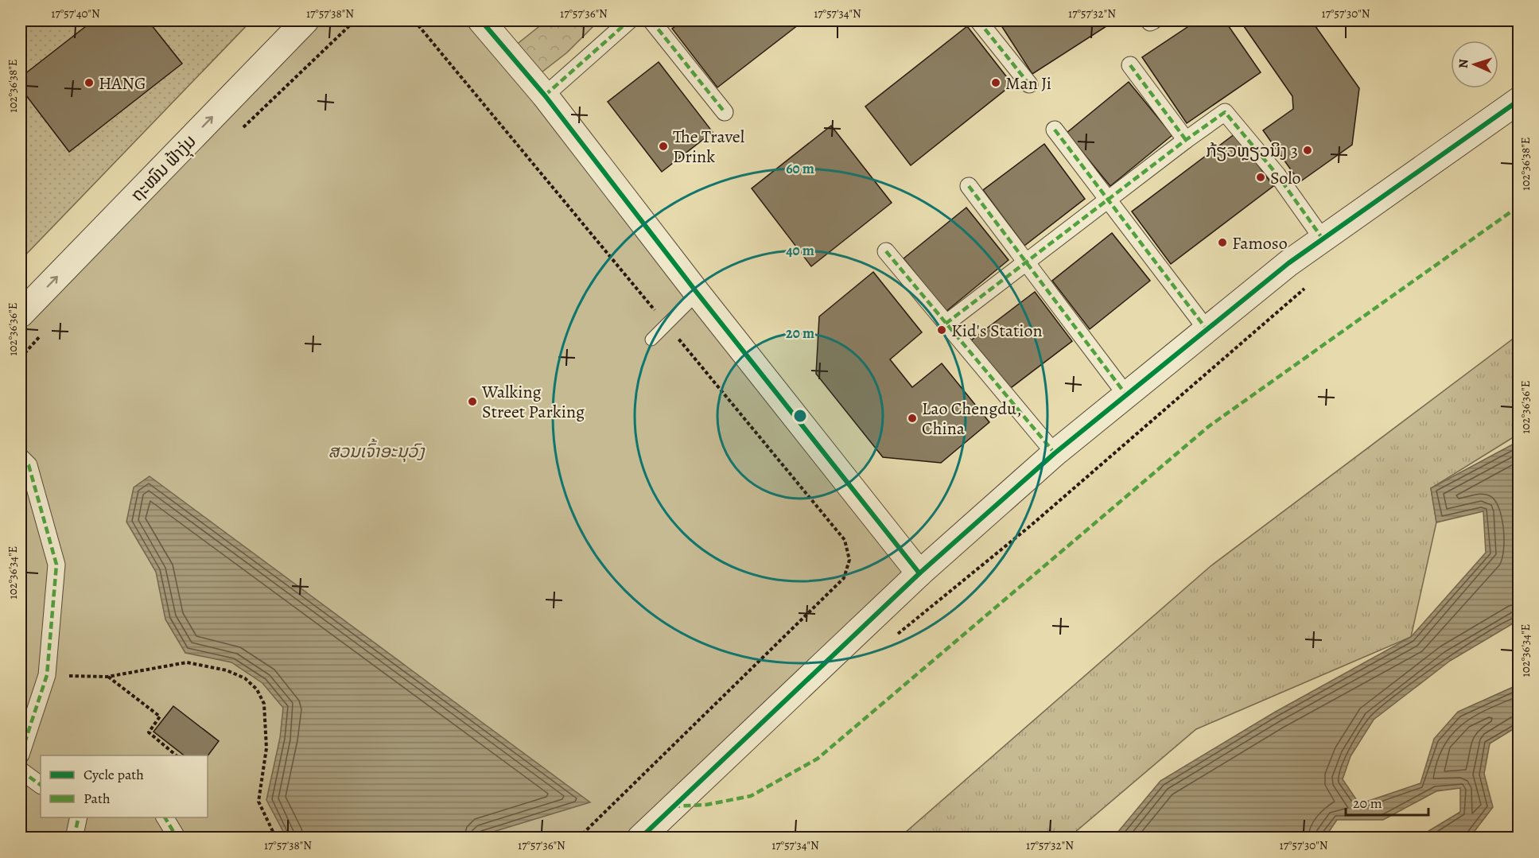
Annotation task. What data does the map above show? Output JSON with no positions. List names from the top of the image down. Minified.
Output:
{"streets":{"street":["ຖະໝົນ ຟ້າງຸ່ມ"]},"one_way":["ຖະໝົນ ຟ້າງຸ່ມ"],"parks":["ສວນເຈົ້າອະນຸວົງ"],"places":["HANG","Man Ji","The Travel Drink","ກ້ຽວຫຼຽວນິງ 3","Solo","Famoso","Kid's Station","Walking Street Parking","Lao Chengdu, China"],"legend":["Cycle path","Path"],"scale_bar":"20 m","north":"left","coordinates":["17°57'40\"N","17°57'38\"N","17°57'36\"N","17°57'34\"N","17°57'32\"N","17°57'30\"N","102°36'38\"E","102°36'36\"E","102°36'34\"E"],"rings":["60 m","40 m","20 m"]}
